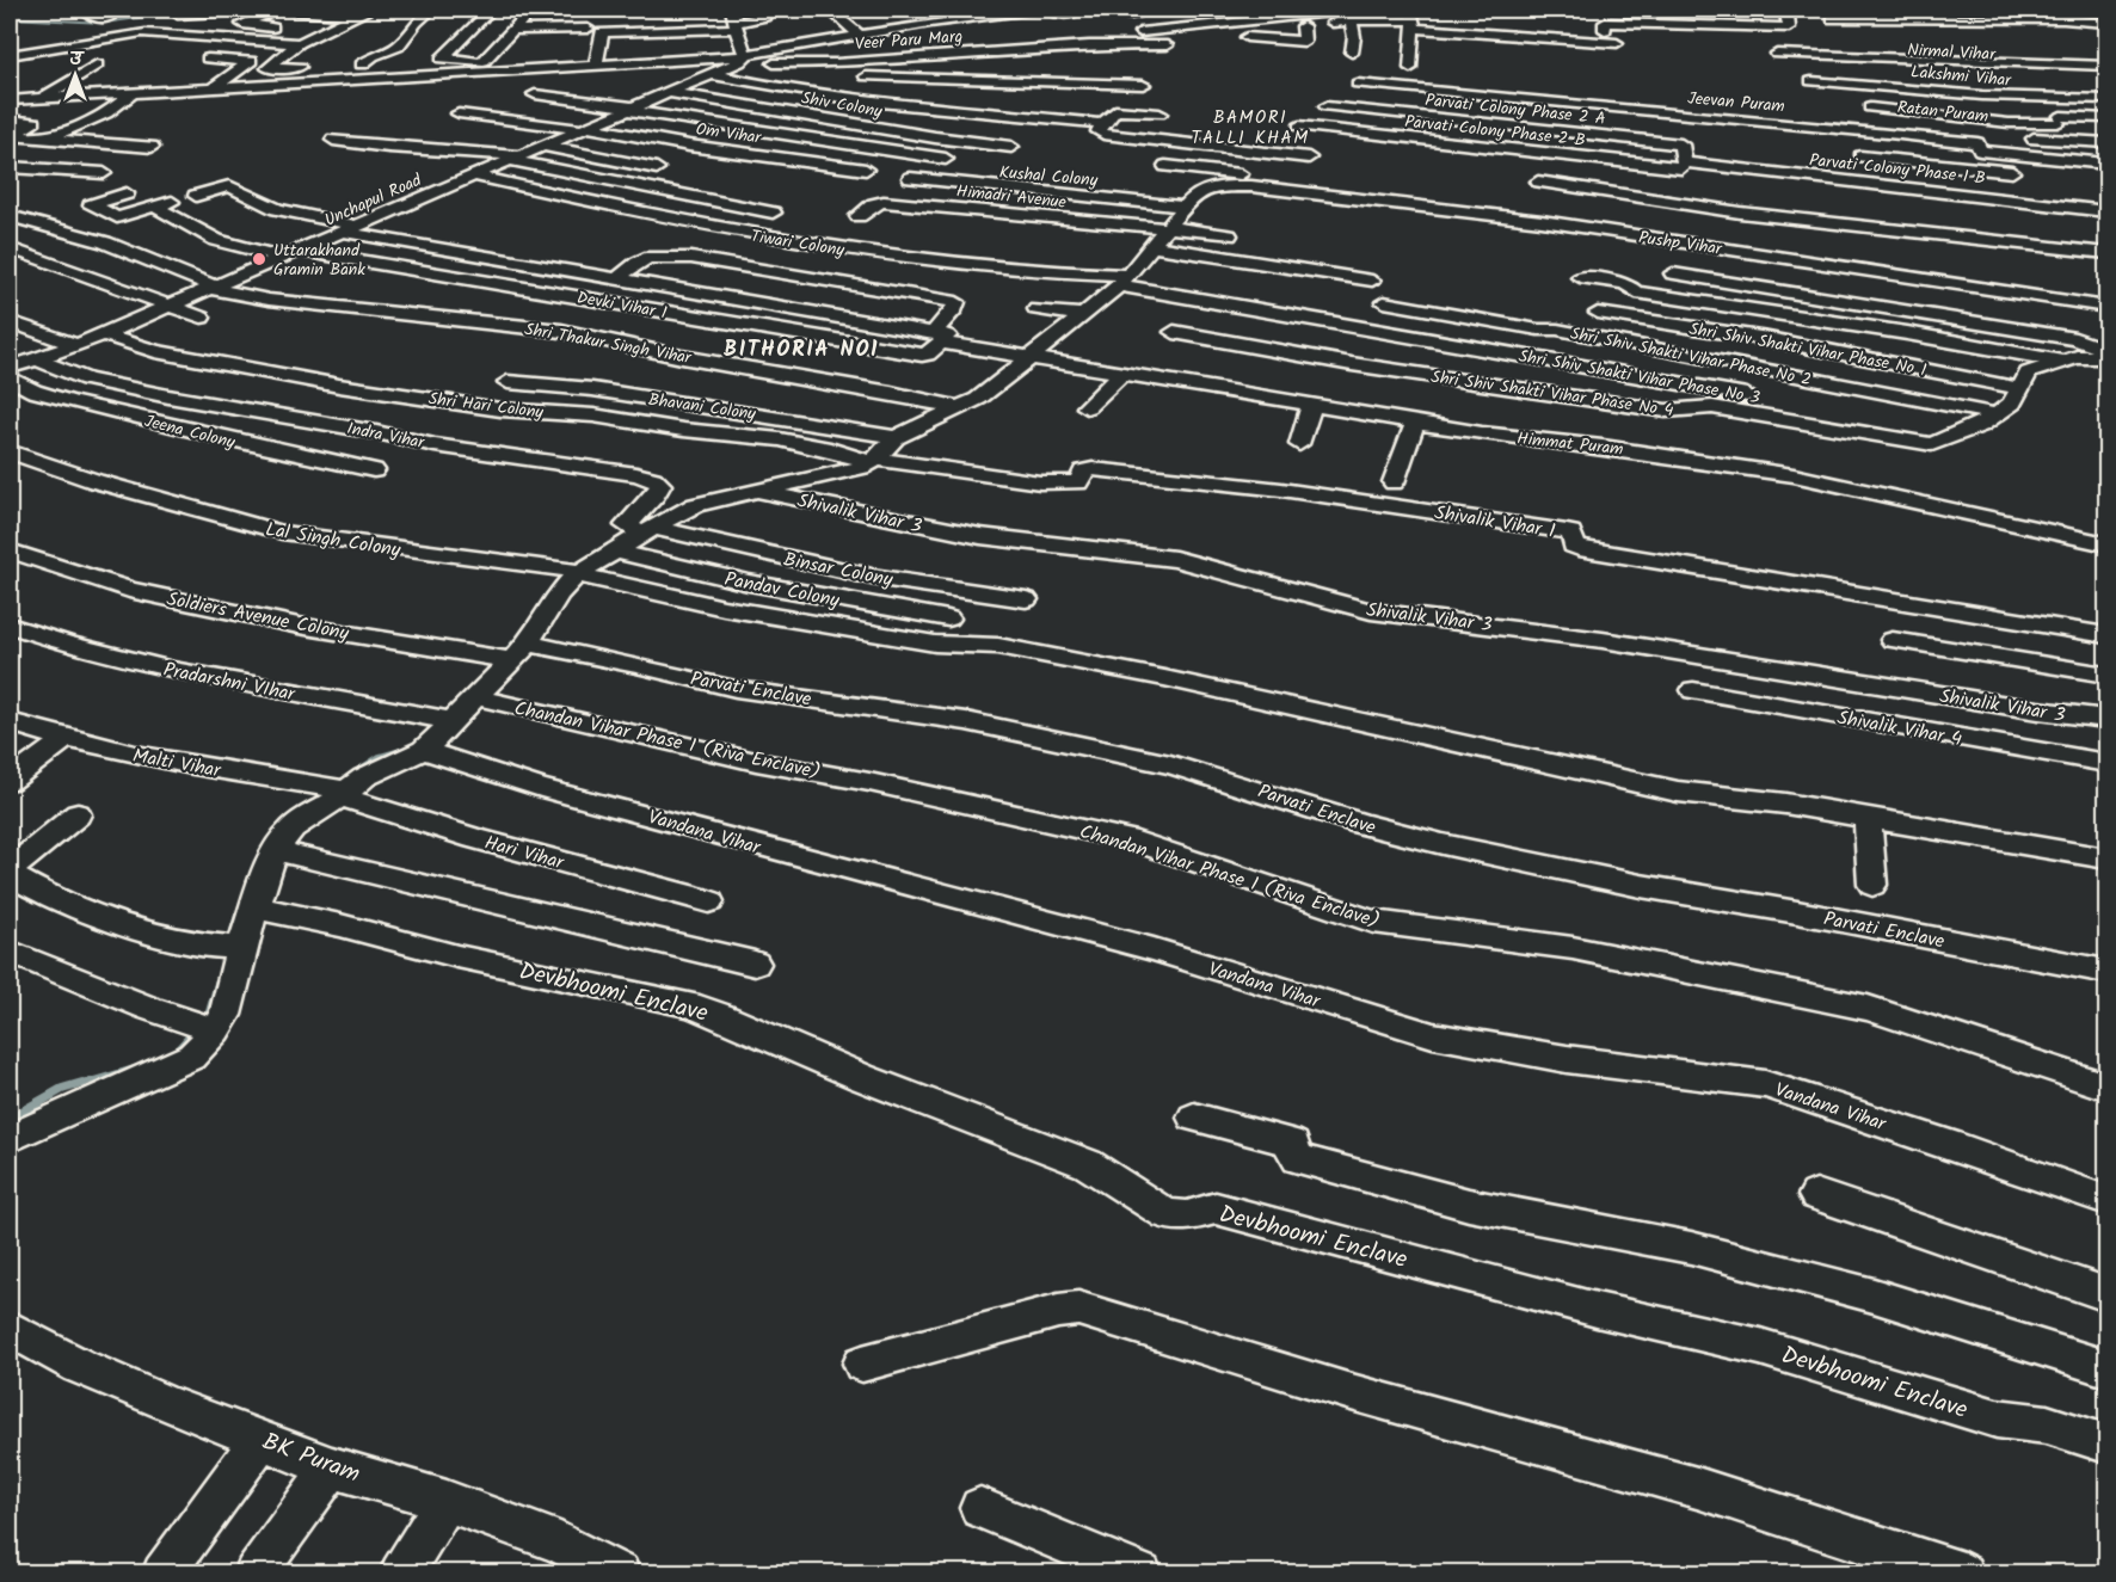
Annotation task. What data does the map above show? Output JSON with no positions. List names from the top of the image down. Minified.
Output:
{"streets":{"street":["Veer Paru Marg","Nirmal Vihar","Lakshmi Vihar","Jeevan Puram","Shiv Colony","Parvati Colony Phase 2 A","Ratan Puram","Parvati Colony Phase 2 B","Om Vihar","Parvati Colony Phase 1 B","Kushal Colony","Himadri Avenue","Unchapul Road","Tiwari Colony","Pushp Vihar","Devki Vihar 1","Shri Thakur Singh Vihar","Shri Shiv Shakti Vihar Phase No 1","Shri Shiv Shakti Vihar Phase No 2","Shri Shiv Shakti Vihar Phase No 3","Shri Shiv Shakti Vihar Phase No 4","Shri Hari Colony","Bhavani Colony","Jeena Colony","Indra Vihar","Himmat Puram","Shivalik Vihar 3","Shivalik Vihar 1","Lal Singh Colony","Binsar Colony","Pandav Colony","Soldiers Avenue Colony","Pradarshni VIhar","Parvati Enclave","Shivalik Vihar 4","Chandan Vihar Phase 1 (Riva Enclave)","Malti Vihar","Vandana Vihar","Hari Vihar","Devbhoomi Enclave","BK Puram"]},"crossings":[["Veer Paru Marg","Unchapul Road"],["Shiv Colony","Unchapul Road"],["Parvati Colony Phase 2 A","Parvati Colony Phase 2 B"],["Parvati Colony Phase 2 A","Parvati Colony Phase 1 B"],["Parvati Colony Phase 2 B","Parvati Colony Phase 1 B"],["Om Vihar","Unchapul Road"],["Kushal Colony","Pushp Vihar"],["Unchapul Road","Tiwari Colony"],["Unchapul Road","Devki Vihar 1"],["Unchapul Road","Shri Thakur Singh Vihar"],["Unchapul Road","Shri Hari Colony"],["Unchapul Road","Indra Vihar"],["Unchapul Road","Himmat Puram"],["Tiwari Colony","Shri Shiv Shakti Vihar Phase No 3"],["Devki Vihar 1","Himmat Puram"],["Shri Shiv Shakti Vihar Phase No 3","Shri Shiv Shakti Vihar Phase No 4"],["Shri Hari Colony","Shivalik Vihar 1"],["Indra Vihar","Binsar Colony"],["Soldiers Avenue Colony","Parvati Enclave"],["Malti Vihar","Hari Vihar"]],"districts":["BAMORI TALLI KHAM","BITHORIA NO1"],"places":["Uttarakhand Gramin Bank"],"north":"top"}
